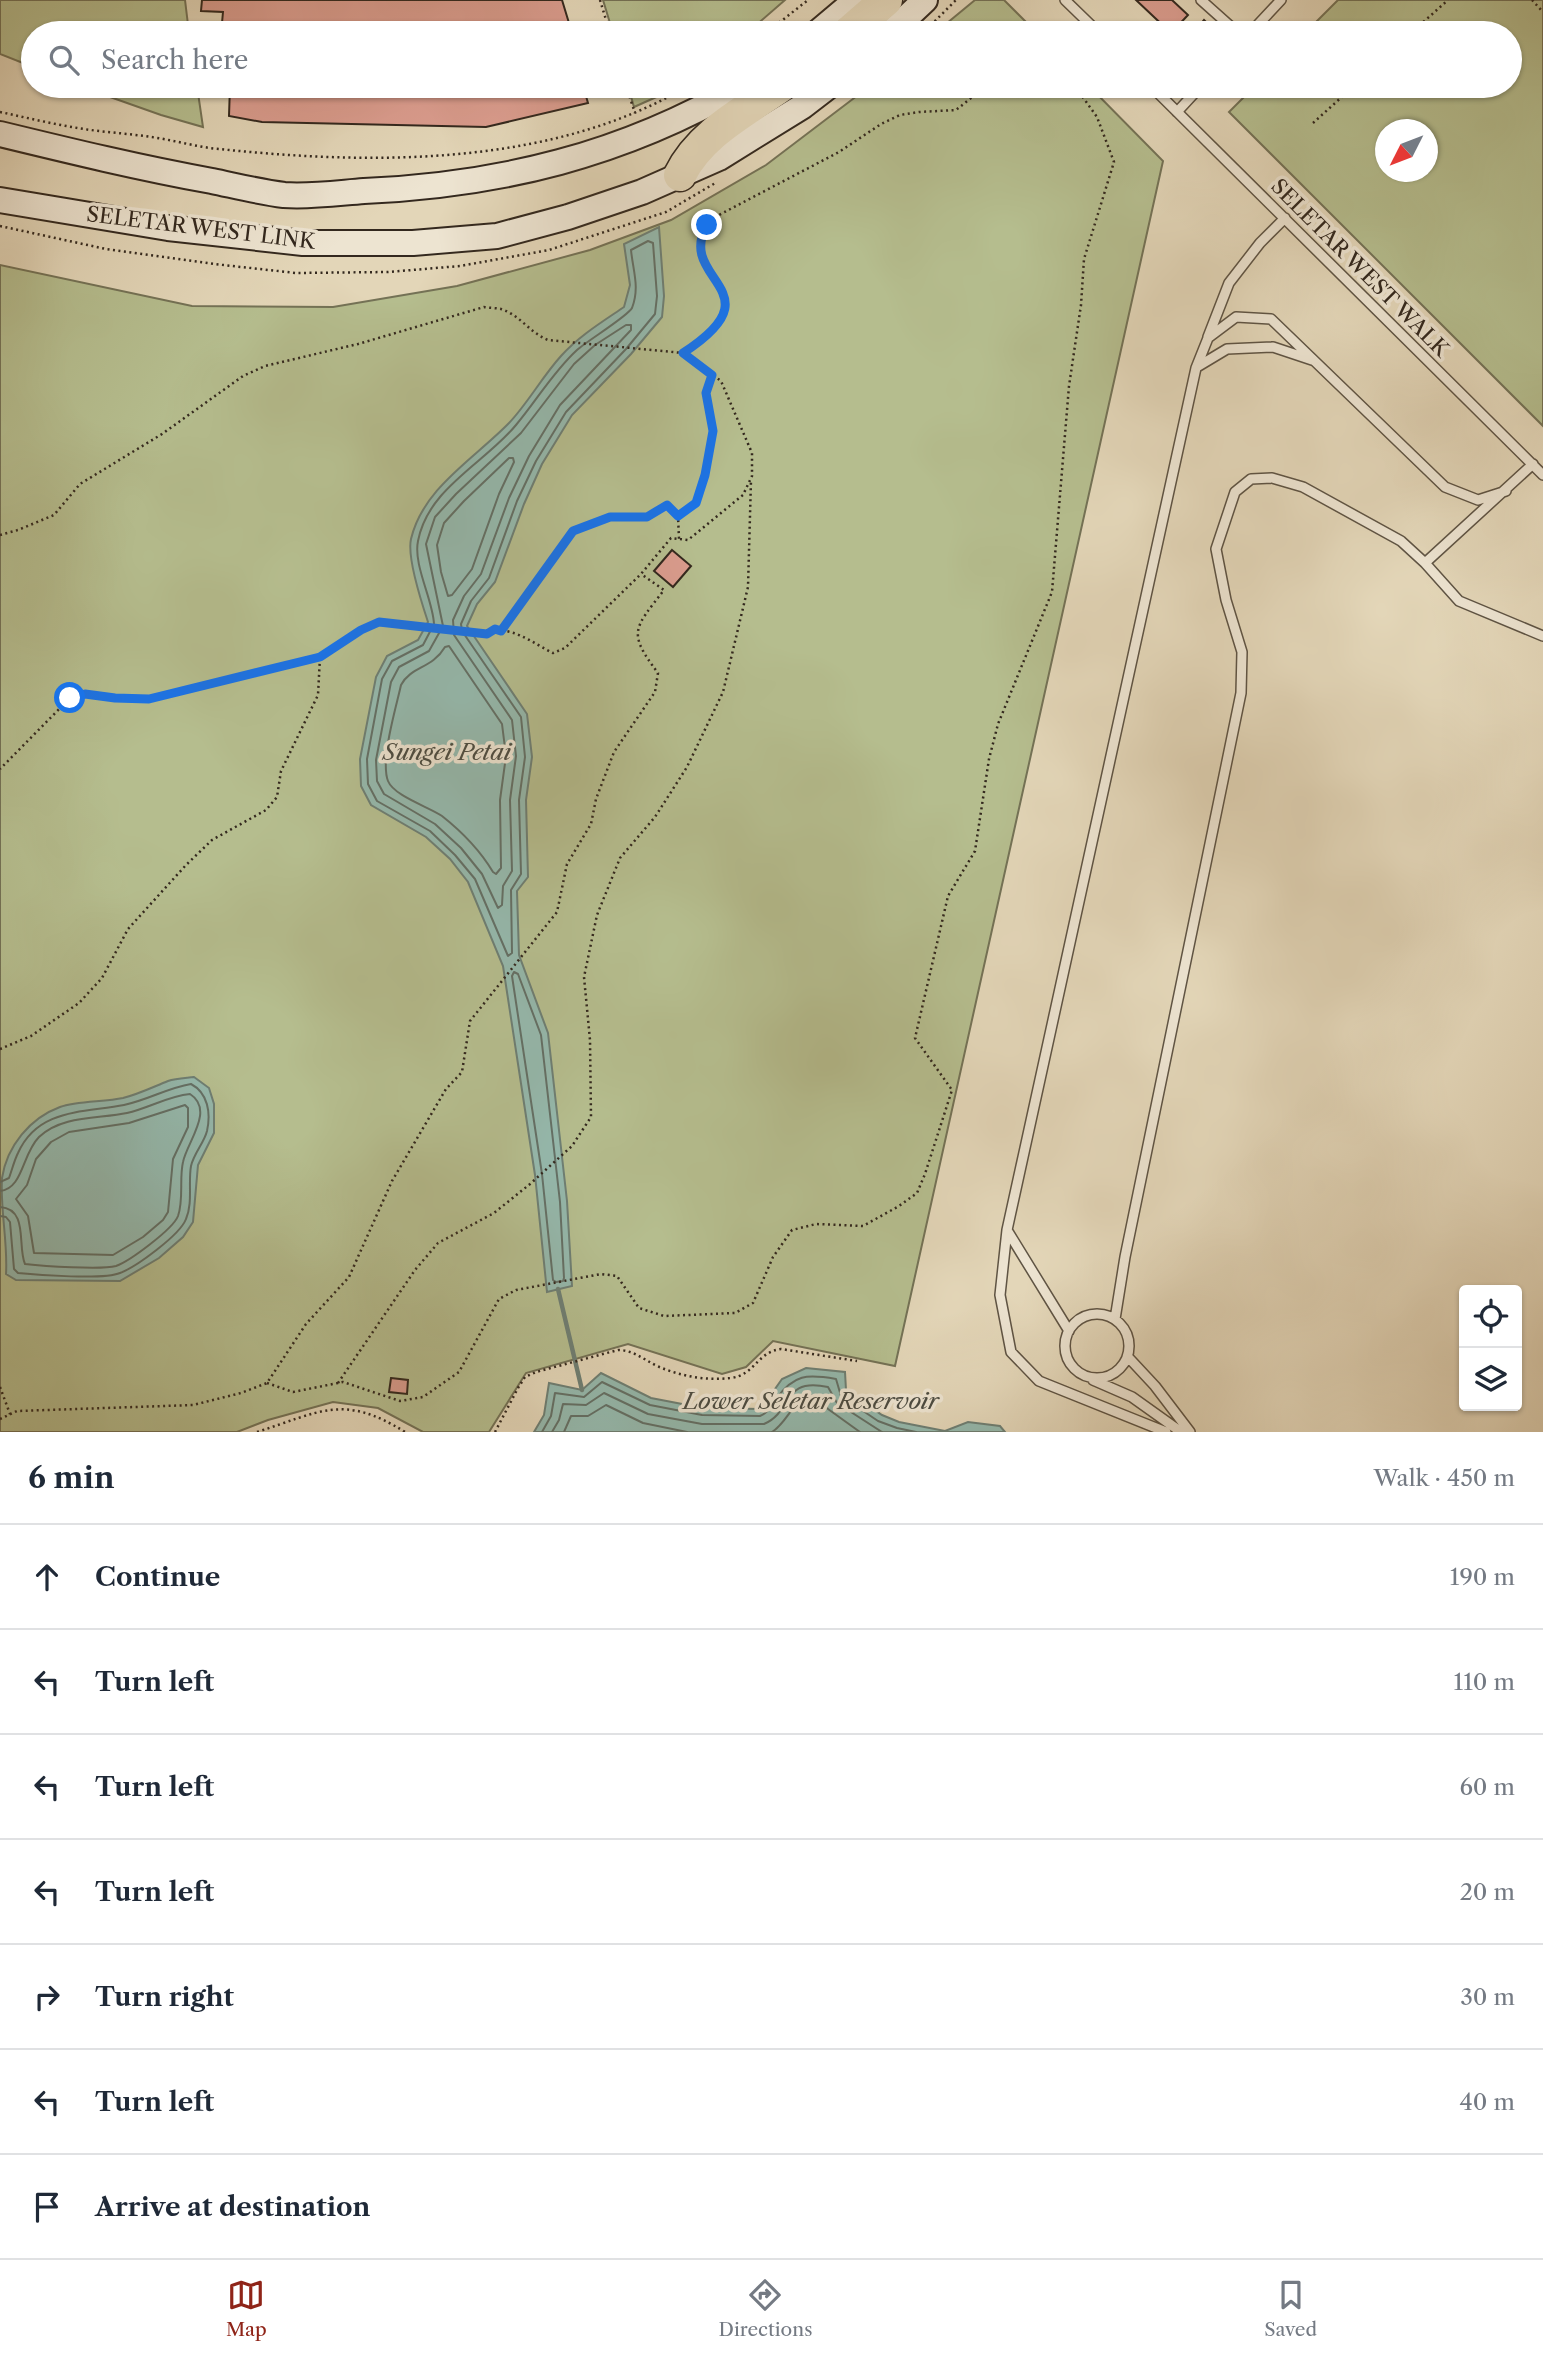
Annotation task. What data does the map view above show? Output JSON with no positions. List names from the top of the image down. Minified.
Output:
{"streets":{"main road":["SELETAR WEST LINK"],"lane":["SELETAR WEST WALK"]},"water":["Sungei Petai","Lower Seletar Reservoir"],"north":"bottom left","page":{"search":"Search here","heading":["6 min","Walk · 450 m"],"list":[["Continue","190 m"],["Turn left","110 m"],["Turn left","60 m"],["Turn left","20 m"],["Turn right","30 m"],["Turn left","40 m"],"Arrive at destination"],"nav":["Map","Directions","Saved"]}}
